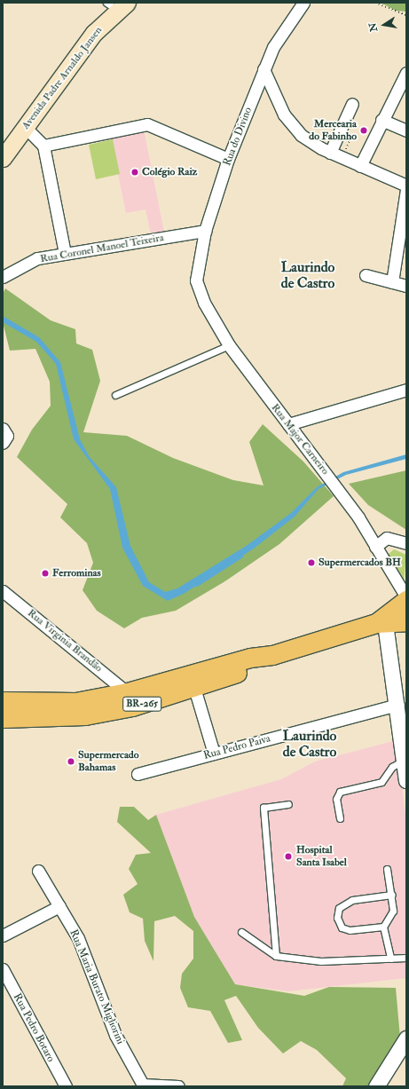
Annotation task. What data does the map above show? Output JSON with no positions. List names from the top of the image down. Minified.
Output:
{"streets":{"main road":["Avenida Padre Arnaldo Jansen","BR-265"],"street":["Rua do Divino","Rua Coronel Manoel Teixeira","Rua Major Carneiro","Rua Virginia Brandão","Rua Pedro Paiva","Rua Maria Burato Migliorini","Rua Pedro Botaro"]},"crossings":[["Rua do Divino","Rua Coronel Manoel Teixeira"],["Rua do Divino","Rua Major Carneiro"],["Rua Virginia Brandão","BR-265"]],"districts":["Laurindo de Castro","Laurindo de Castro"],"places":["Mercearia do Fabinho","Colégio Raiz","Supermercados BH","Ferrominas","Supermercado Bahamas","Hospital Santa Isabel"],"north":"left"}
